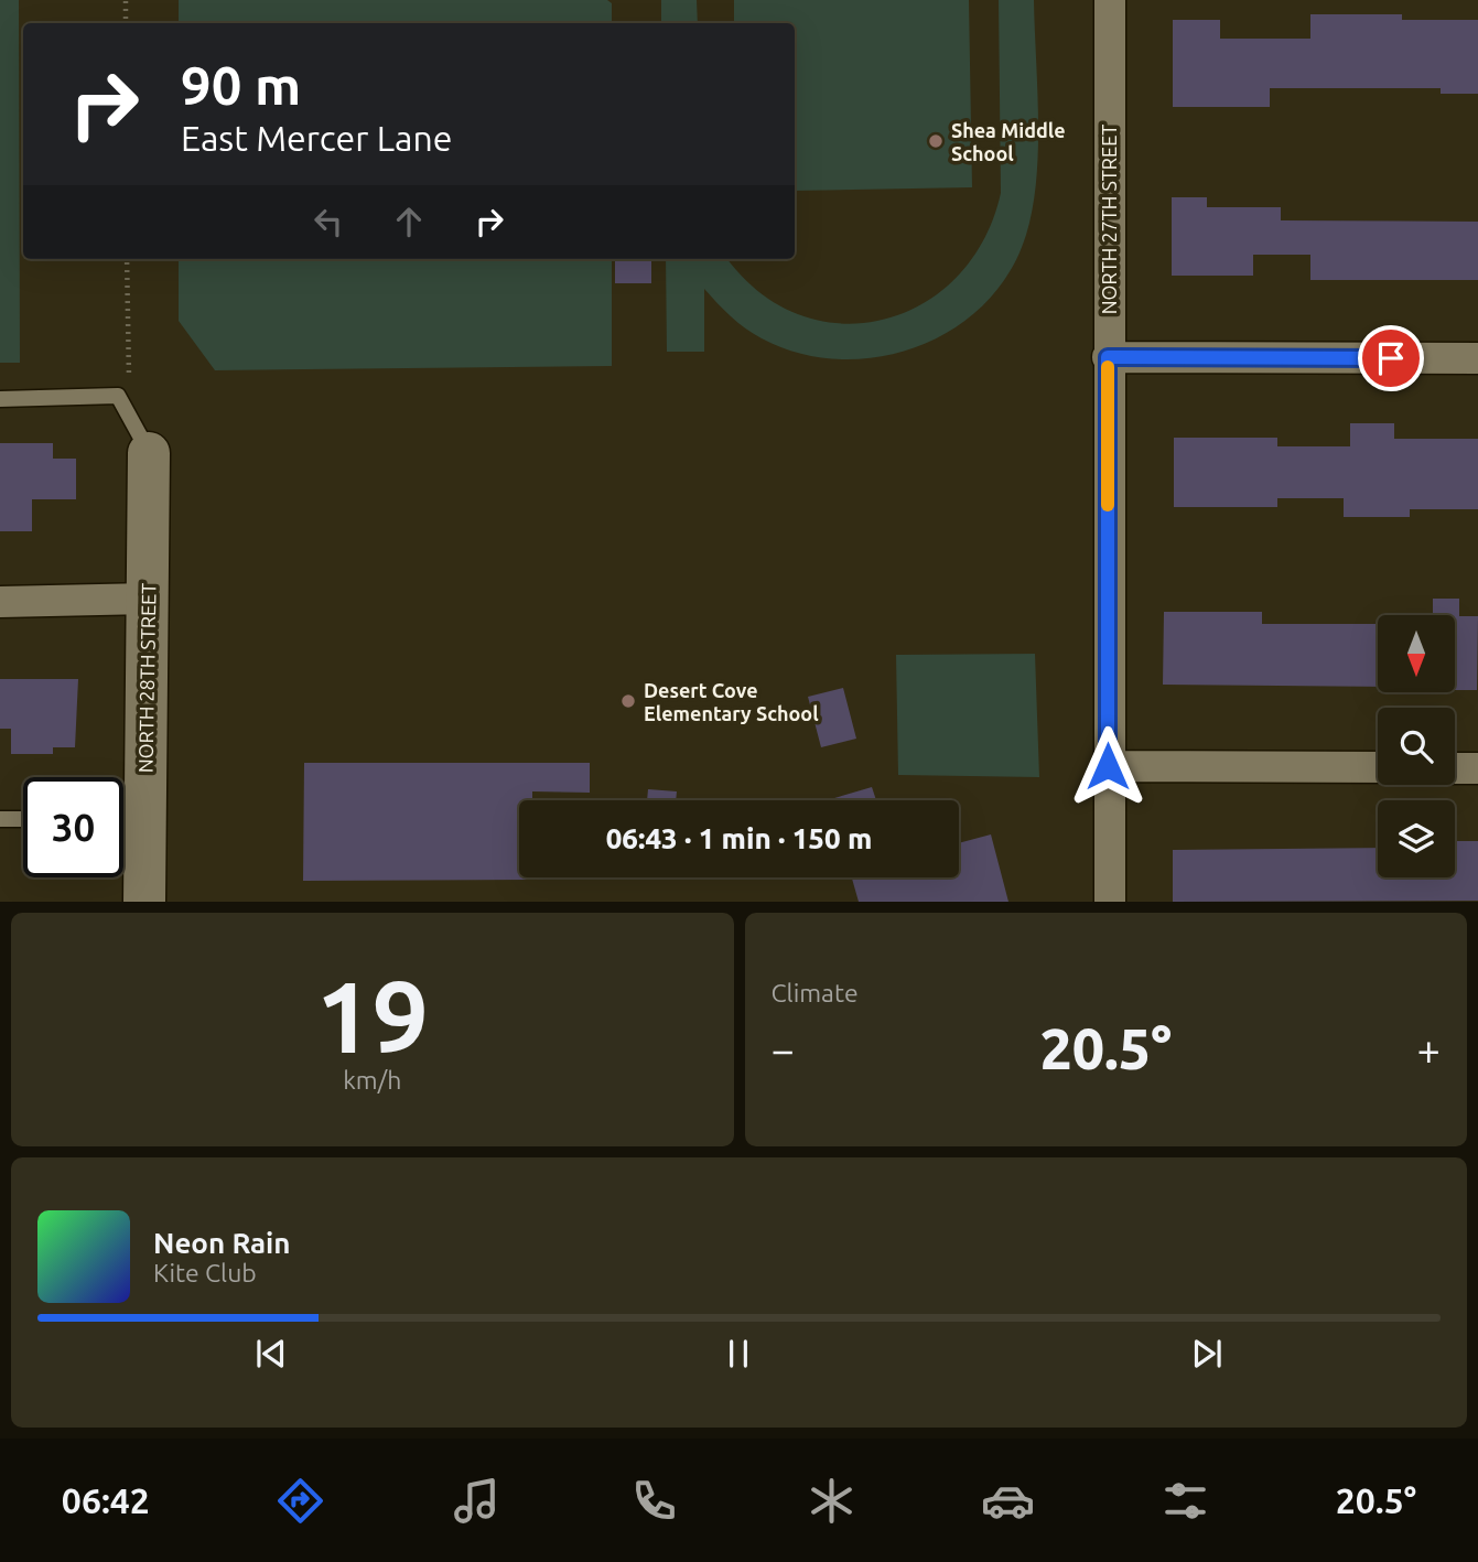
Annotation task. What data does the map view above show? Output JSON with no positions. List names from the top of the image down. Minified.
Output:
{"streets":{"street":["NORTH 27TH STREET","NORTH 28TH STREET"]},"places":["Shea Middle School","Desert Cove Elementary School"],"north":"bottom","page":{"turn":["90 m","East Mercer Lane"],"limit":"30","trip":"06:43 · 1 min · 150 m","tile":[["19","km/h"],"Climate"],"heat":["−","20.5°","+"],"song":["Neon Rain","Kite Club"],"tabs":["06:42","20.5°"]}}
